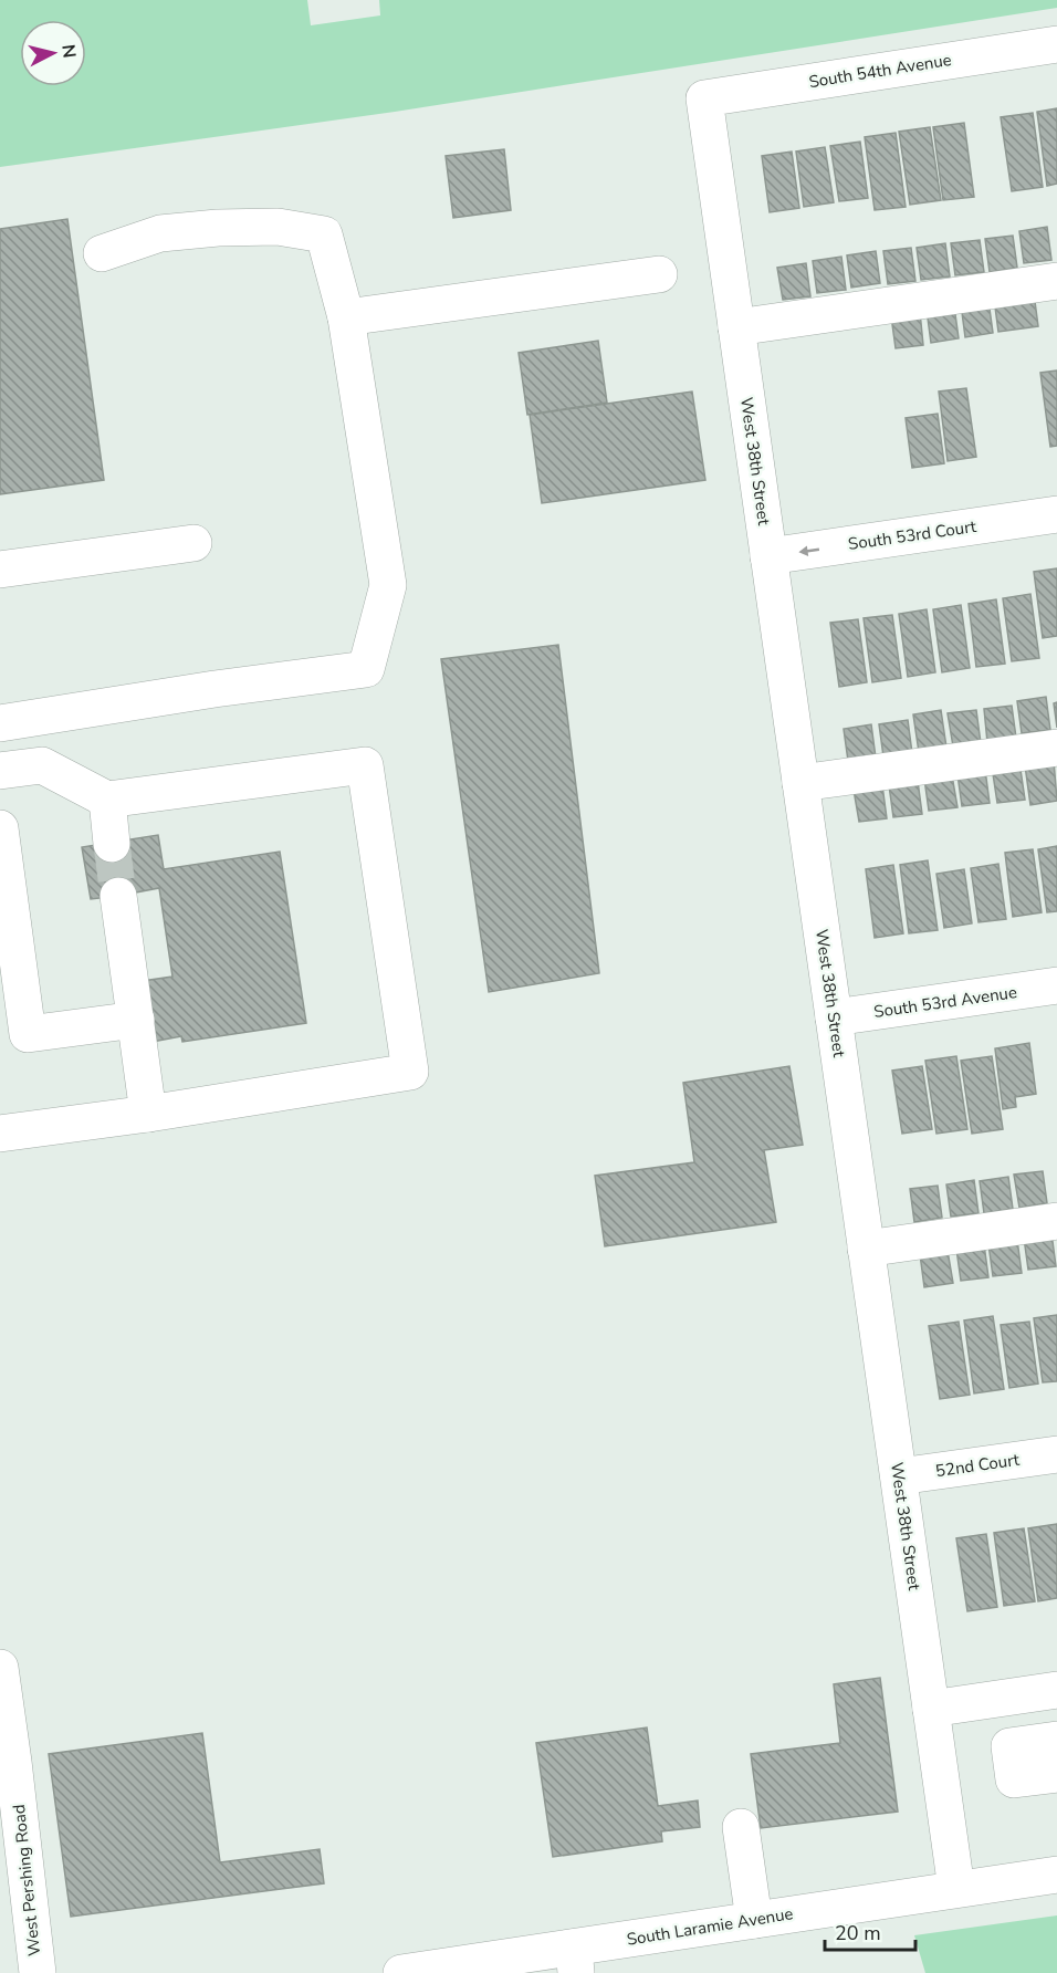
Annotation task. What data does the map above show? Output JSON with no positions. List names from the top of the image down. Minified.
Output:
{"streets":{"street":["South 54th Avenue","West 38th Street","South 53rd Court","South 53rd Avenue","52nd Court","West Pershing Road","South Laramie Avenue"]},"crossings":[["South 54th Avenue","West 38th Street"],["West 38th Street","South 53rd Court"],["West 38th Street","South 53rd Avenue"],["West 38th Street","52nd Court"],["West 38th Street","South Laramie Avenue"]],"scale_bar":"20 m","north":"right"}
